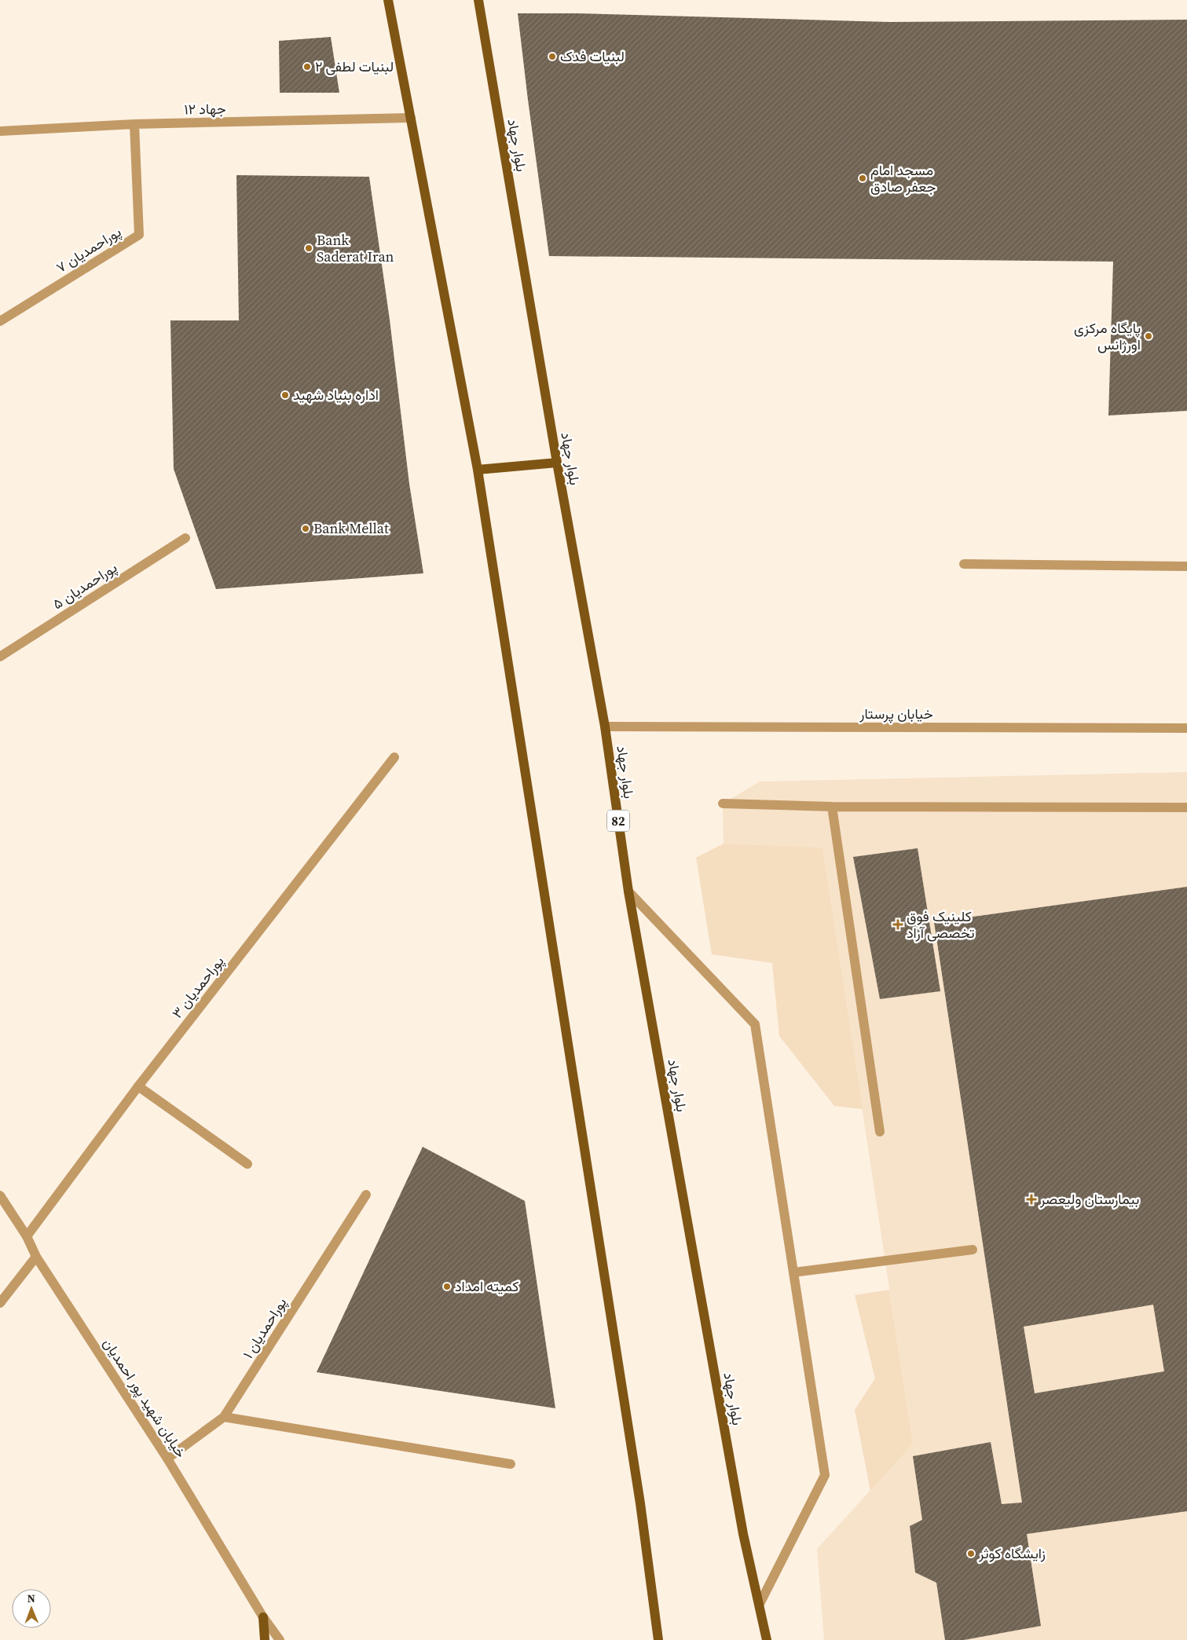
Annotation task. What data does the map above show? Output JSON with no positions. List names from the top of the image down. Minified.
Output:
{"streets":{"main road":["بلوار جهاد","82"],"street":["جهاد ۱۲","پوراحمدیان ۷","پوراحمدیان ۵","خیابان پرستار","پوراحمدیان ۳","پوراحمدیان ۱","خیابان شهید پور احمدیان"]},"crossings":[["جهاد ۱۲","پوراحمدیان ۷"],["بلوار جهاد","خیابان پرستار"],["پوراحمدیان ۳","خیابان شهید پور احمدیان"],["پوراحمدیان ۱","خیابان شهید پور احمدیان"]],"places":{"other":["لبنیات فدک","لبنیات لطفی ۲","مسجد امام جعفر صادق","Bank Saderat Iran","پایگاه مرکزی اورژانس","اداره بنیاد شهید","Bank Mellat","کمیته امداد","زایشگاه کوثر"],"health":["کلینیک فوق تخصصی آراد","بیمارستان ولیعصر"]},"north":"top"}
